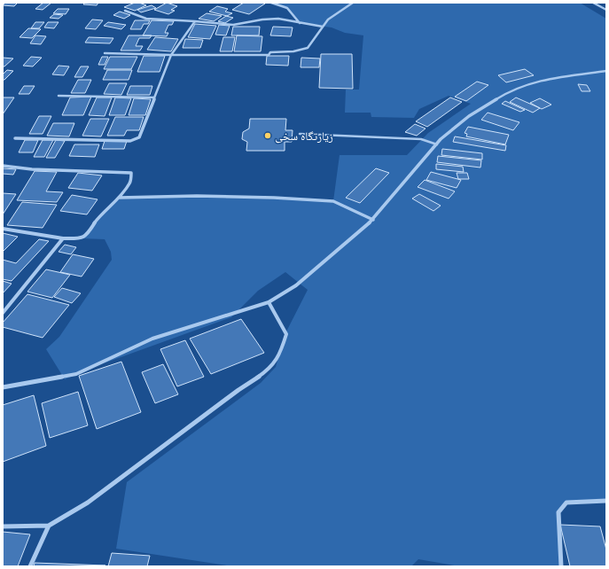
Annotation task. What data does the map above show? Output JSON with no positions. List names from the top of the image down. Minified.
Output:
{"places":["زیارتگاه سخی"]}
